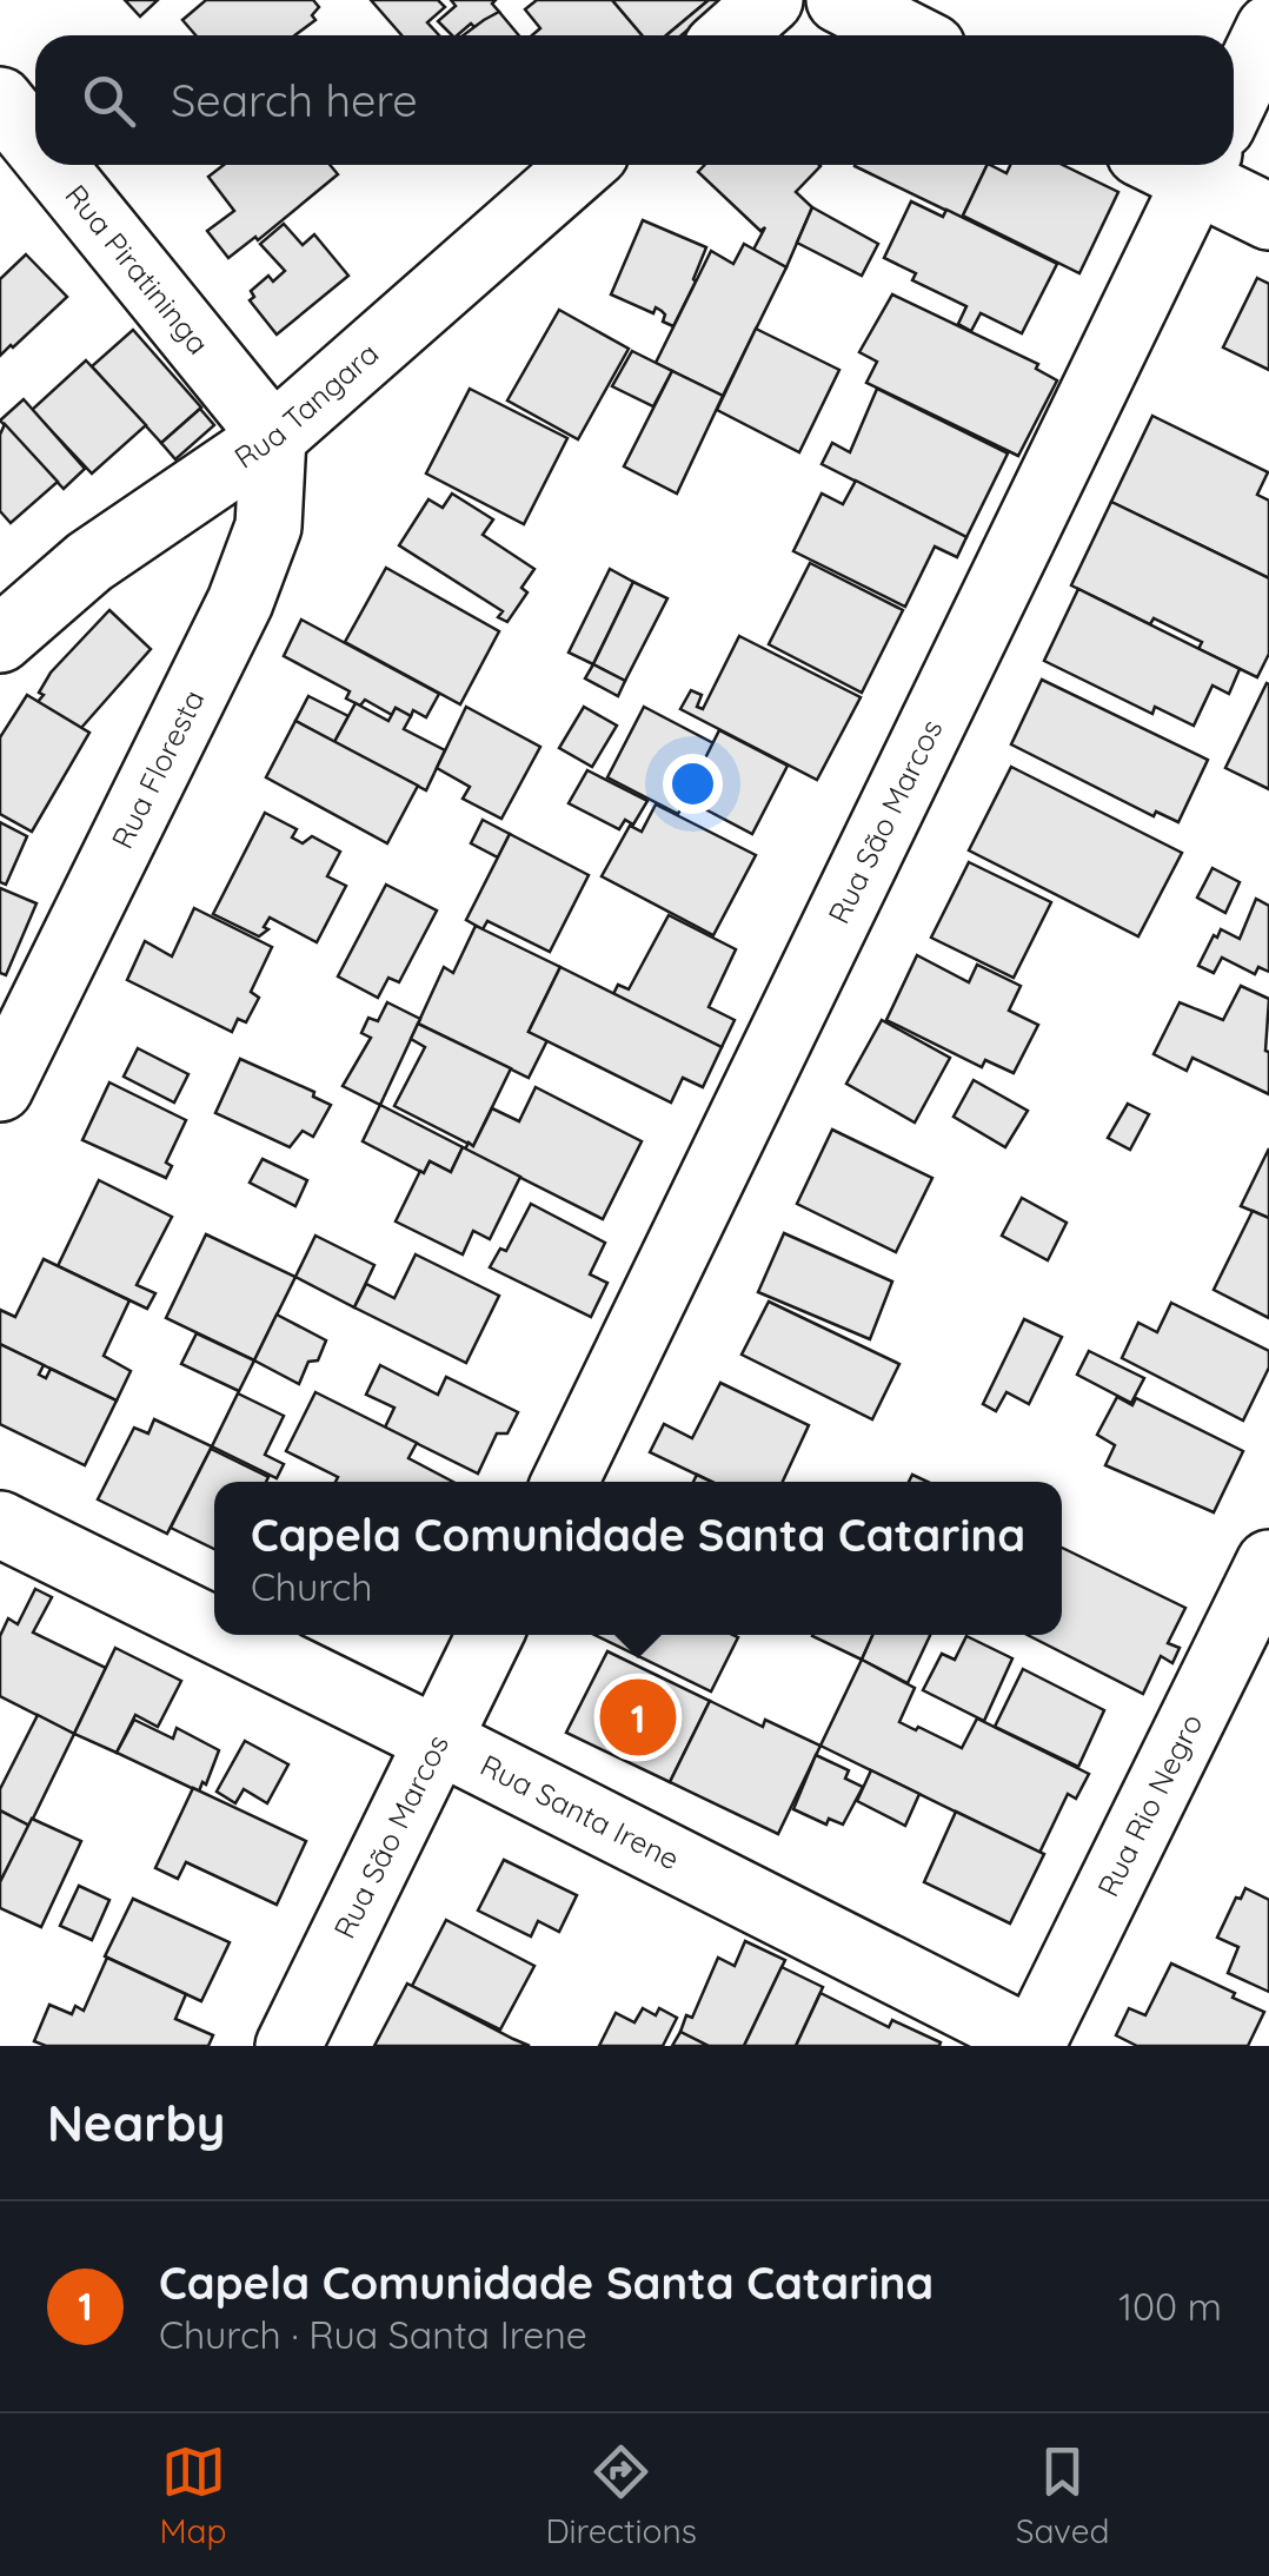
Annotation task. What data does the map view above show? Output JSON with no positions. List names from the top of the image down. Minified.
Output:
{"streets":{"street":["Rua Piratininga","Rua Tangara","Rua Floresta","Rua São Marcos","Rua Rio Negro","Rua Santa Irene"]},"crossings":[["Rua Piratininga","Rua Tangara"],["Rua Piratininga","Rua Floresta"],["Rua Tangara","Rua Floresta"],["Rua São Marcos","Rua Santa Irene"],["Rua Rio Negro","Rua Santa Irene"]],"page":{"search":"Search here","popup":["Capela Comunidade Santa Catarina","Church"],"pins":"1","heading":"Nearby","list":[{"mark":"1","name":"Capela Comunidade Santa Catarina","note":"Church · Rua Santa Irene","value":"100 m"}],"nav":["Map","Directions","Saved"]}}
